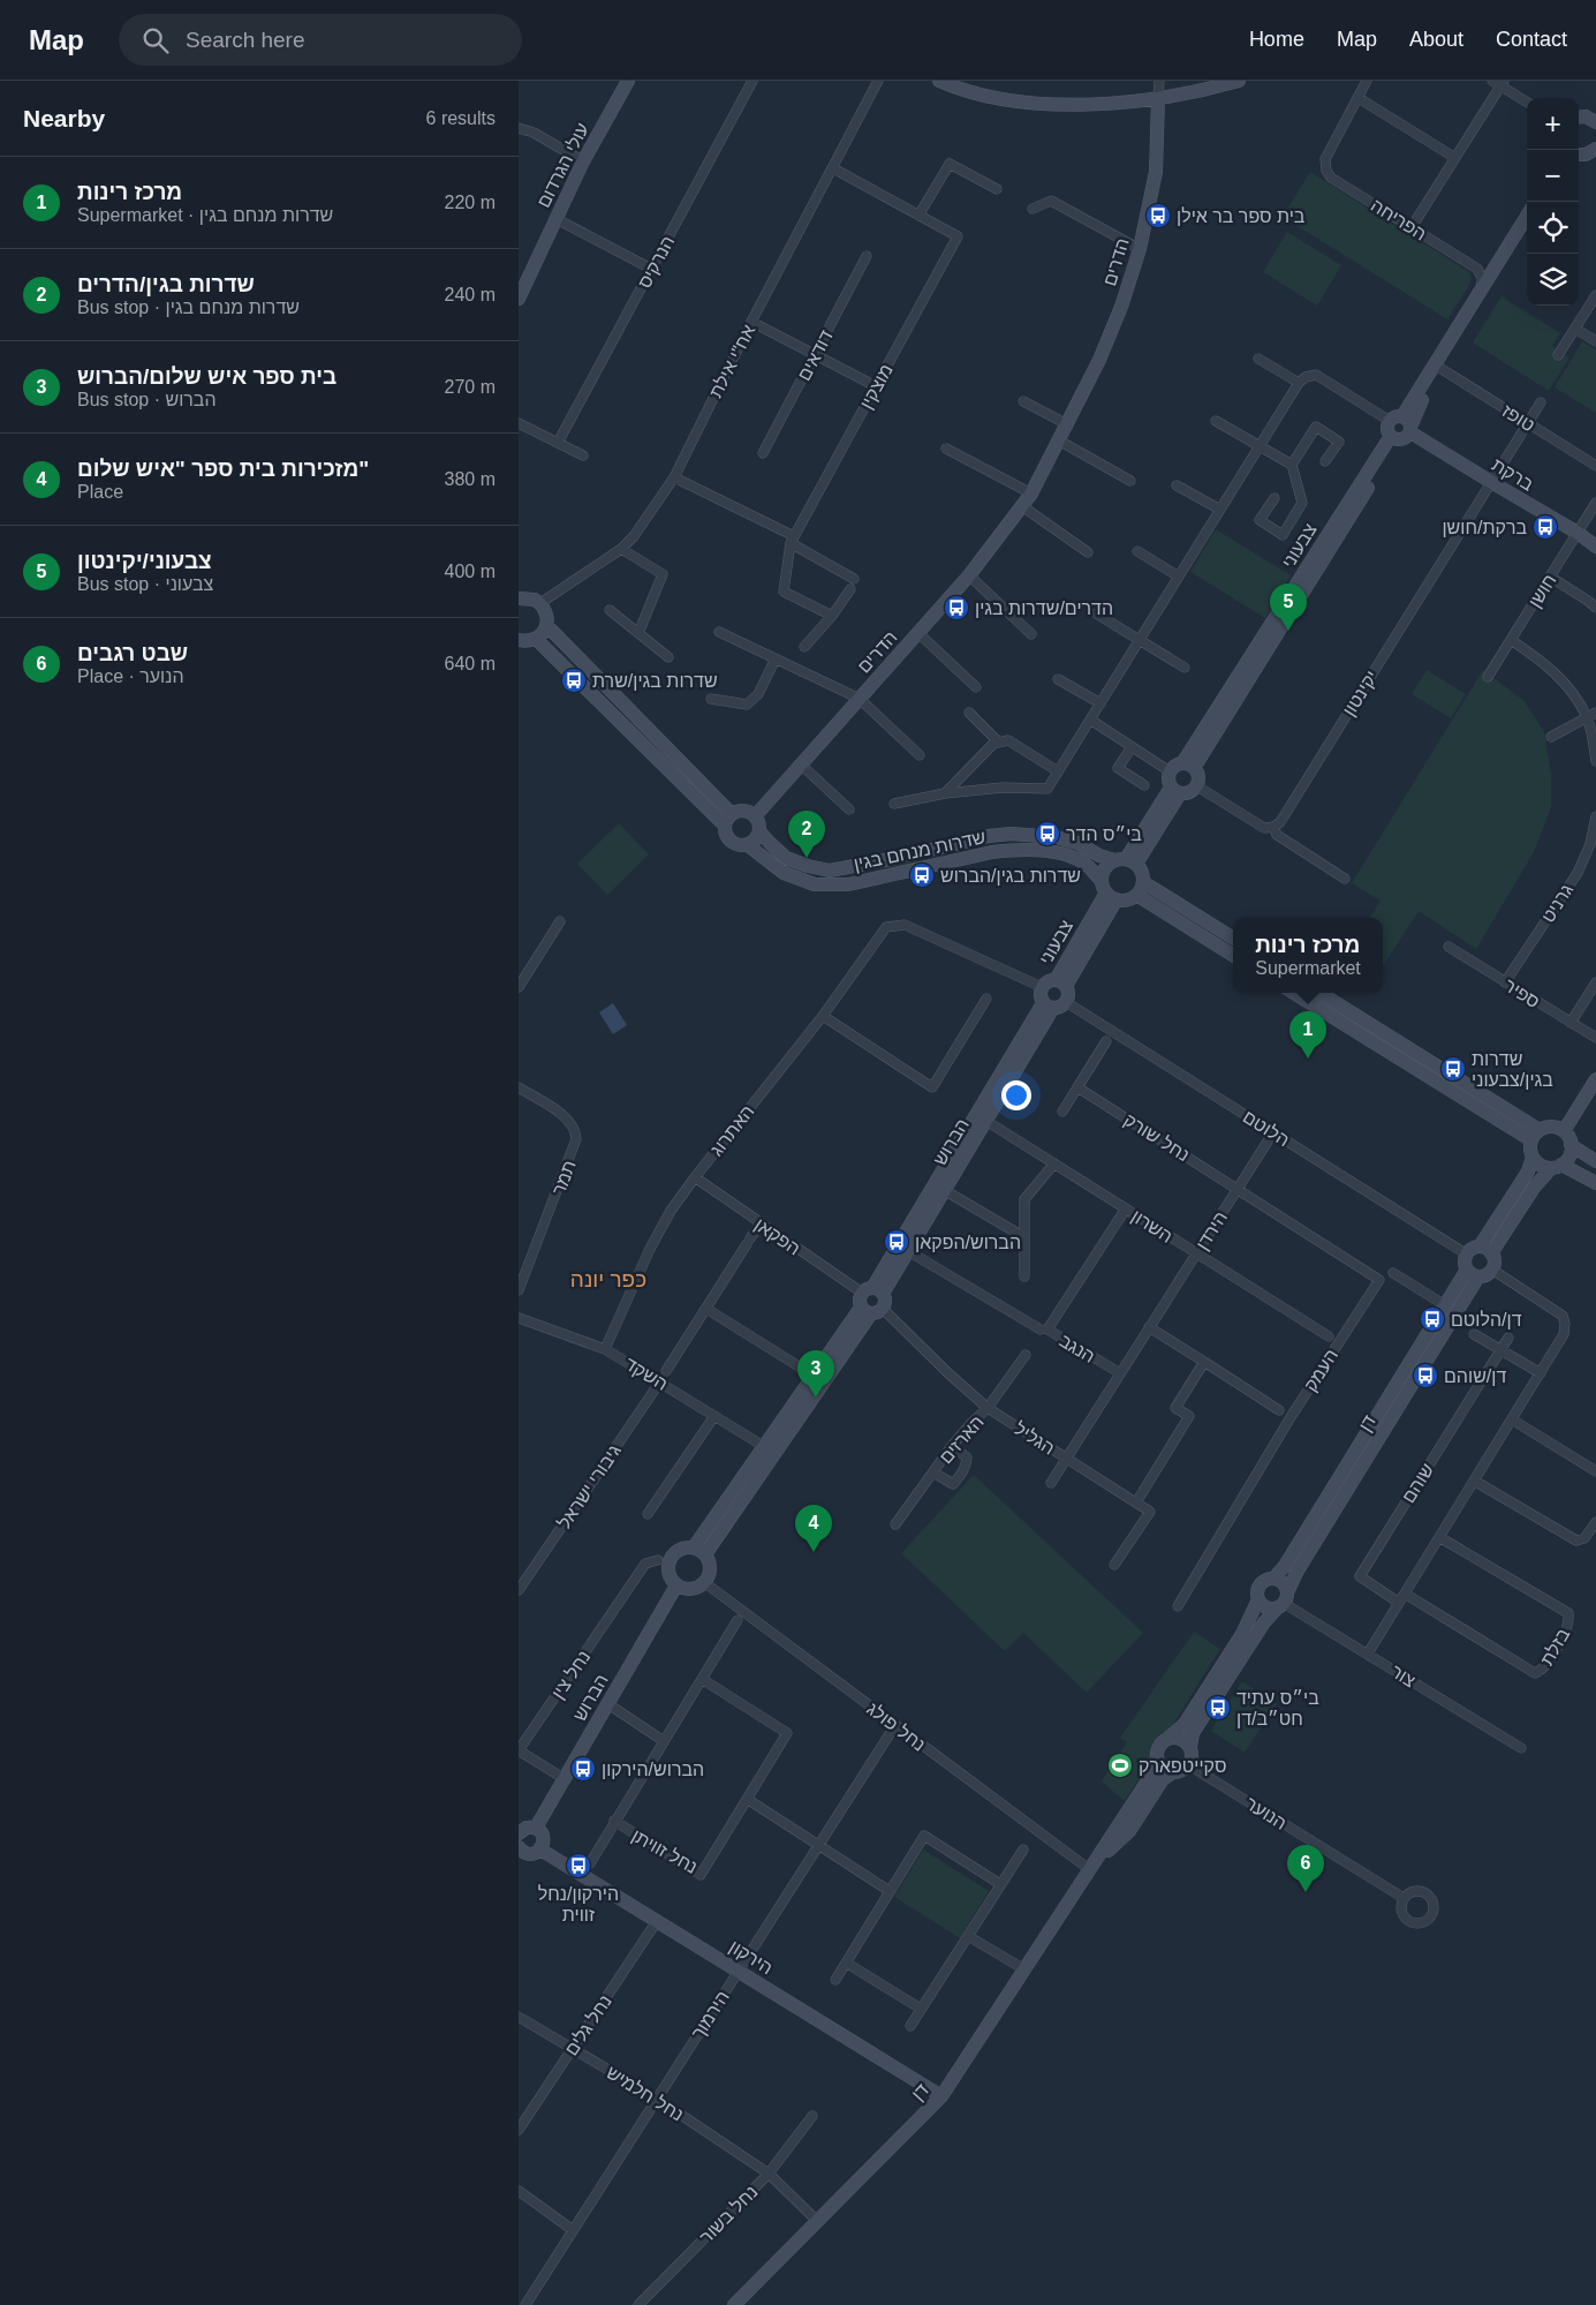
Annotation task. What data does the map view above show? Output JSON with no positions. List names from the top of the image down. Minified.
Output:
{"streets":{"street":["עולי הגרדום","הפריחה","הנרקיס","הדרים","דודאים","אח\"י אילת","מוצקין","טופז","ברקת","צבעוני","חושן","יקינטון","שדרות מנחם בגין","גרניט","ספיר","הלוטם","האתרוג","נחל שורק","הברוש","תמר","השרון","הירדן","הפקאן","הנגב","העמק","השקד","דן","הגליל","הארזים","שוהם","גיבורי ישראל","בזלת","נחל צין","צור","נחל פולג","הנוער","נחל זוויתן","הירקון","הירמוך","נחל גלים","נחל חלמיש","נחל בשור"]},"crossings":[["הדרים","שדרות מנחם בגין"],["טופז","יקינטון"],["ברקת","חושן"],["ברקת","יקינטון"],["צבעוני","שדרות מנחם בגין"],["צבעוני","הלוטם"],["צבעוני","האתרוג"],["צבעוני","הברוש"],["גרניט","ספיר"],["הלוטם","האתרוג"],["הלוטם","הברוש"],["הלוטם","הירדן"],["הלוטם","דן"],["האתרוג","הברוש"],["האתרוג","הפקאן"],["האתרוג","השקד"],["נחל שורק","הירדן"],["נחל שורק","העמק"],["הברוש","השרון"],["הברוש","הפקאן"],["הברוש","נחל צין"],["הברוש","נחל פולג"],["השרון","הירדן"],["השרון","הנגב"],["הירדן","הנגב"],["הירדן","העמק"],["השקד","גיבורי ישראל"],["דן","צור"],["דן","נחל פולג"],["דן","הנוער"],["דן","הירקון"],["דן","נחל חלמיש"],["הגליל","הארזים"],["נחל פולג","הירמוך"],["הירקון","הירמוך"],["הירקון","נחל גלים"],["הירמוך","נחל חלמיש"],["נחל גלים","נחל חלמיש"],["נחל חלמיש","נחל בשור"]],"districts":["כפר יונה"],"places":{"bus stop":["בית ספר בר אילן","ברקת/חושן","הדרים/שדרות בגין","שדרות בגין/שרת","בי״ס הדר","שדרות בגין/הברוש","שדרות בגין/צבעוני","הברוש/הפקאן","דן/הלוטם","דן/שוהם","בי״ס עתיד חט״ב/דן","הברוש/הירקון","הירקון/נחל זווית"],"sports":["סקייטפארק"]},"page":{"header":"Map","search":"Search here","nav":["Home","Map","About","Contact"],"heading":["Nearby","6 results"],"map_buttons":["+","−"],"list":[{"mark":"1","name":"מרכז רינות","note":"Supermarket · שדרות מנחם בגין","value":"220 m"},{"mark":"2","name":"שדרות בגין/הדרים","note":"Bus stop · שדרות מנחם בגין","value":"240 m"},{"mark":"3","name":"בית ספר איש שלום/הברוש","note":"Bus stop · הברוש","value":"270 m"},{"mark":"4","name":"מזכירות בית ספר \"איש שלום\"","note":"Place","value":"380 m"},{"mark":"5","name":"צבעוני/יקינטון","note":"Bus stop · צבעוני","value":"400 m"},{"mark":"6","name":"שבט רגבים","note":"Place · הנוער","value":"640 m"}],"pins":["5","2","1","3","4","6"],"popup":["מרכז רינות","Supermarket"]}}
